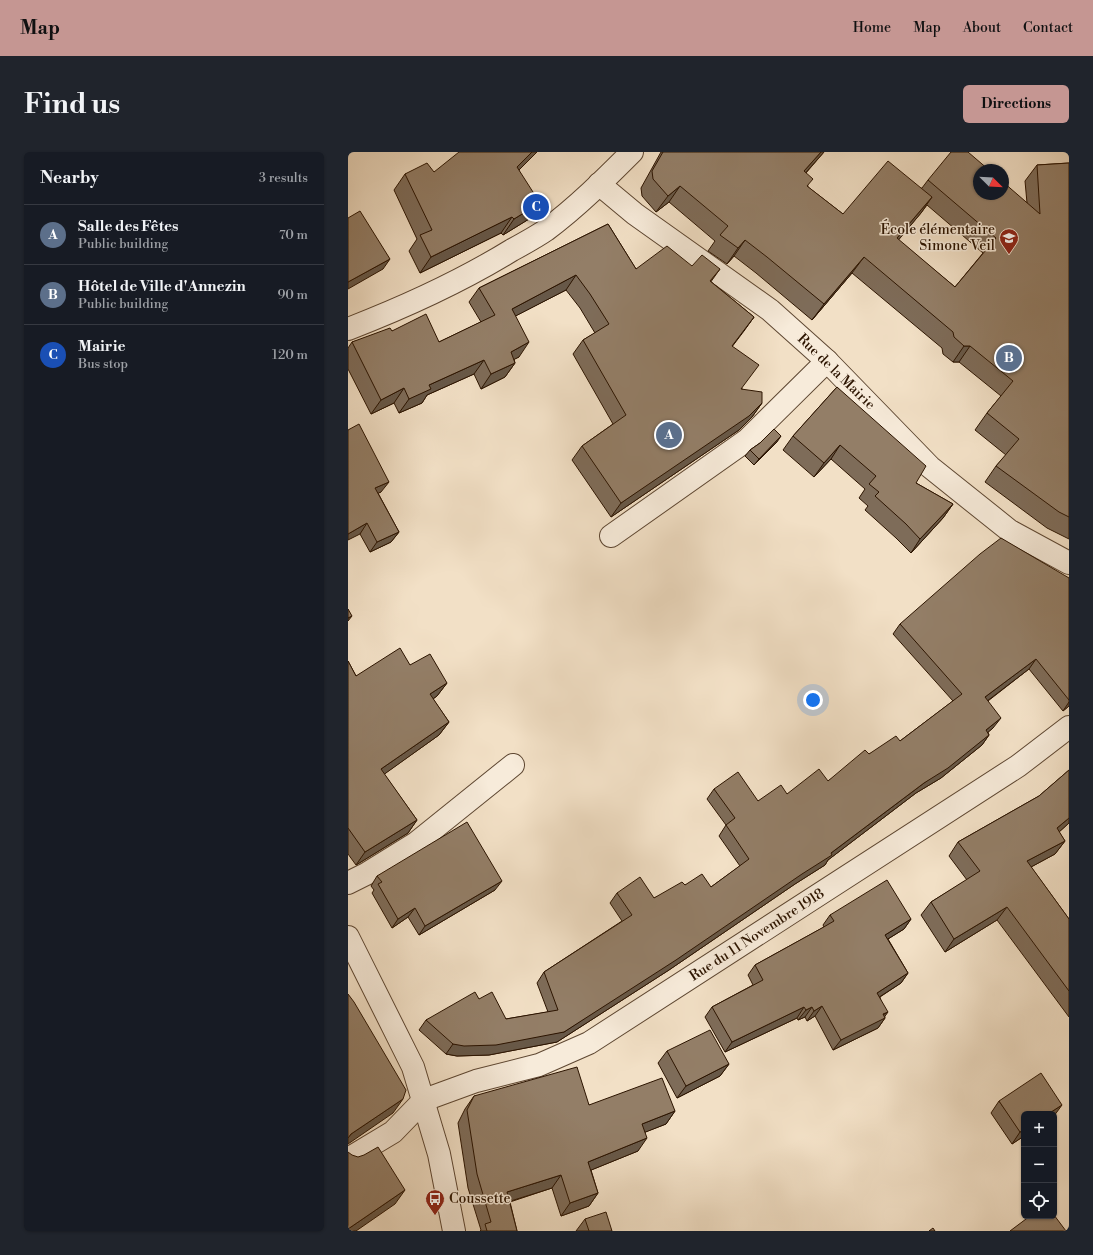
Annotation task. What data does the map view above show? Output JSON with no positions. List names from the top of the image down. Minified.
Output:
{"streets":{"street":["Rue de la Mairie","Rue du 11 Novembre 1918"]},"places":{"school or university":["École élémentaire Simone Veil"],"bus stop":["Coussette"]},"north":"bottom right","page":{"header":"Map","nav":["Home","Map","About","Contact"],"buttons":"Directions","title":"Find us","heading":["Nearby","3 results"],"pins":["C","B","A"],"list":[{"mark":"A","name":"Salle des Fêtes","note":"Public building","value":"70 m"},{"mark":"B","name":"Hôtel de Ville d'Annezin","note":"Public building","value":"90 m"},{"mark":"C","name":"Mairie","note":"Bus stop","value":"120 m"}],"map_buttons":["+","−"]}}
